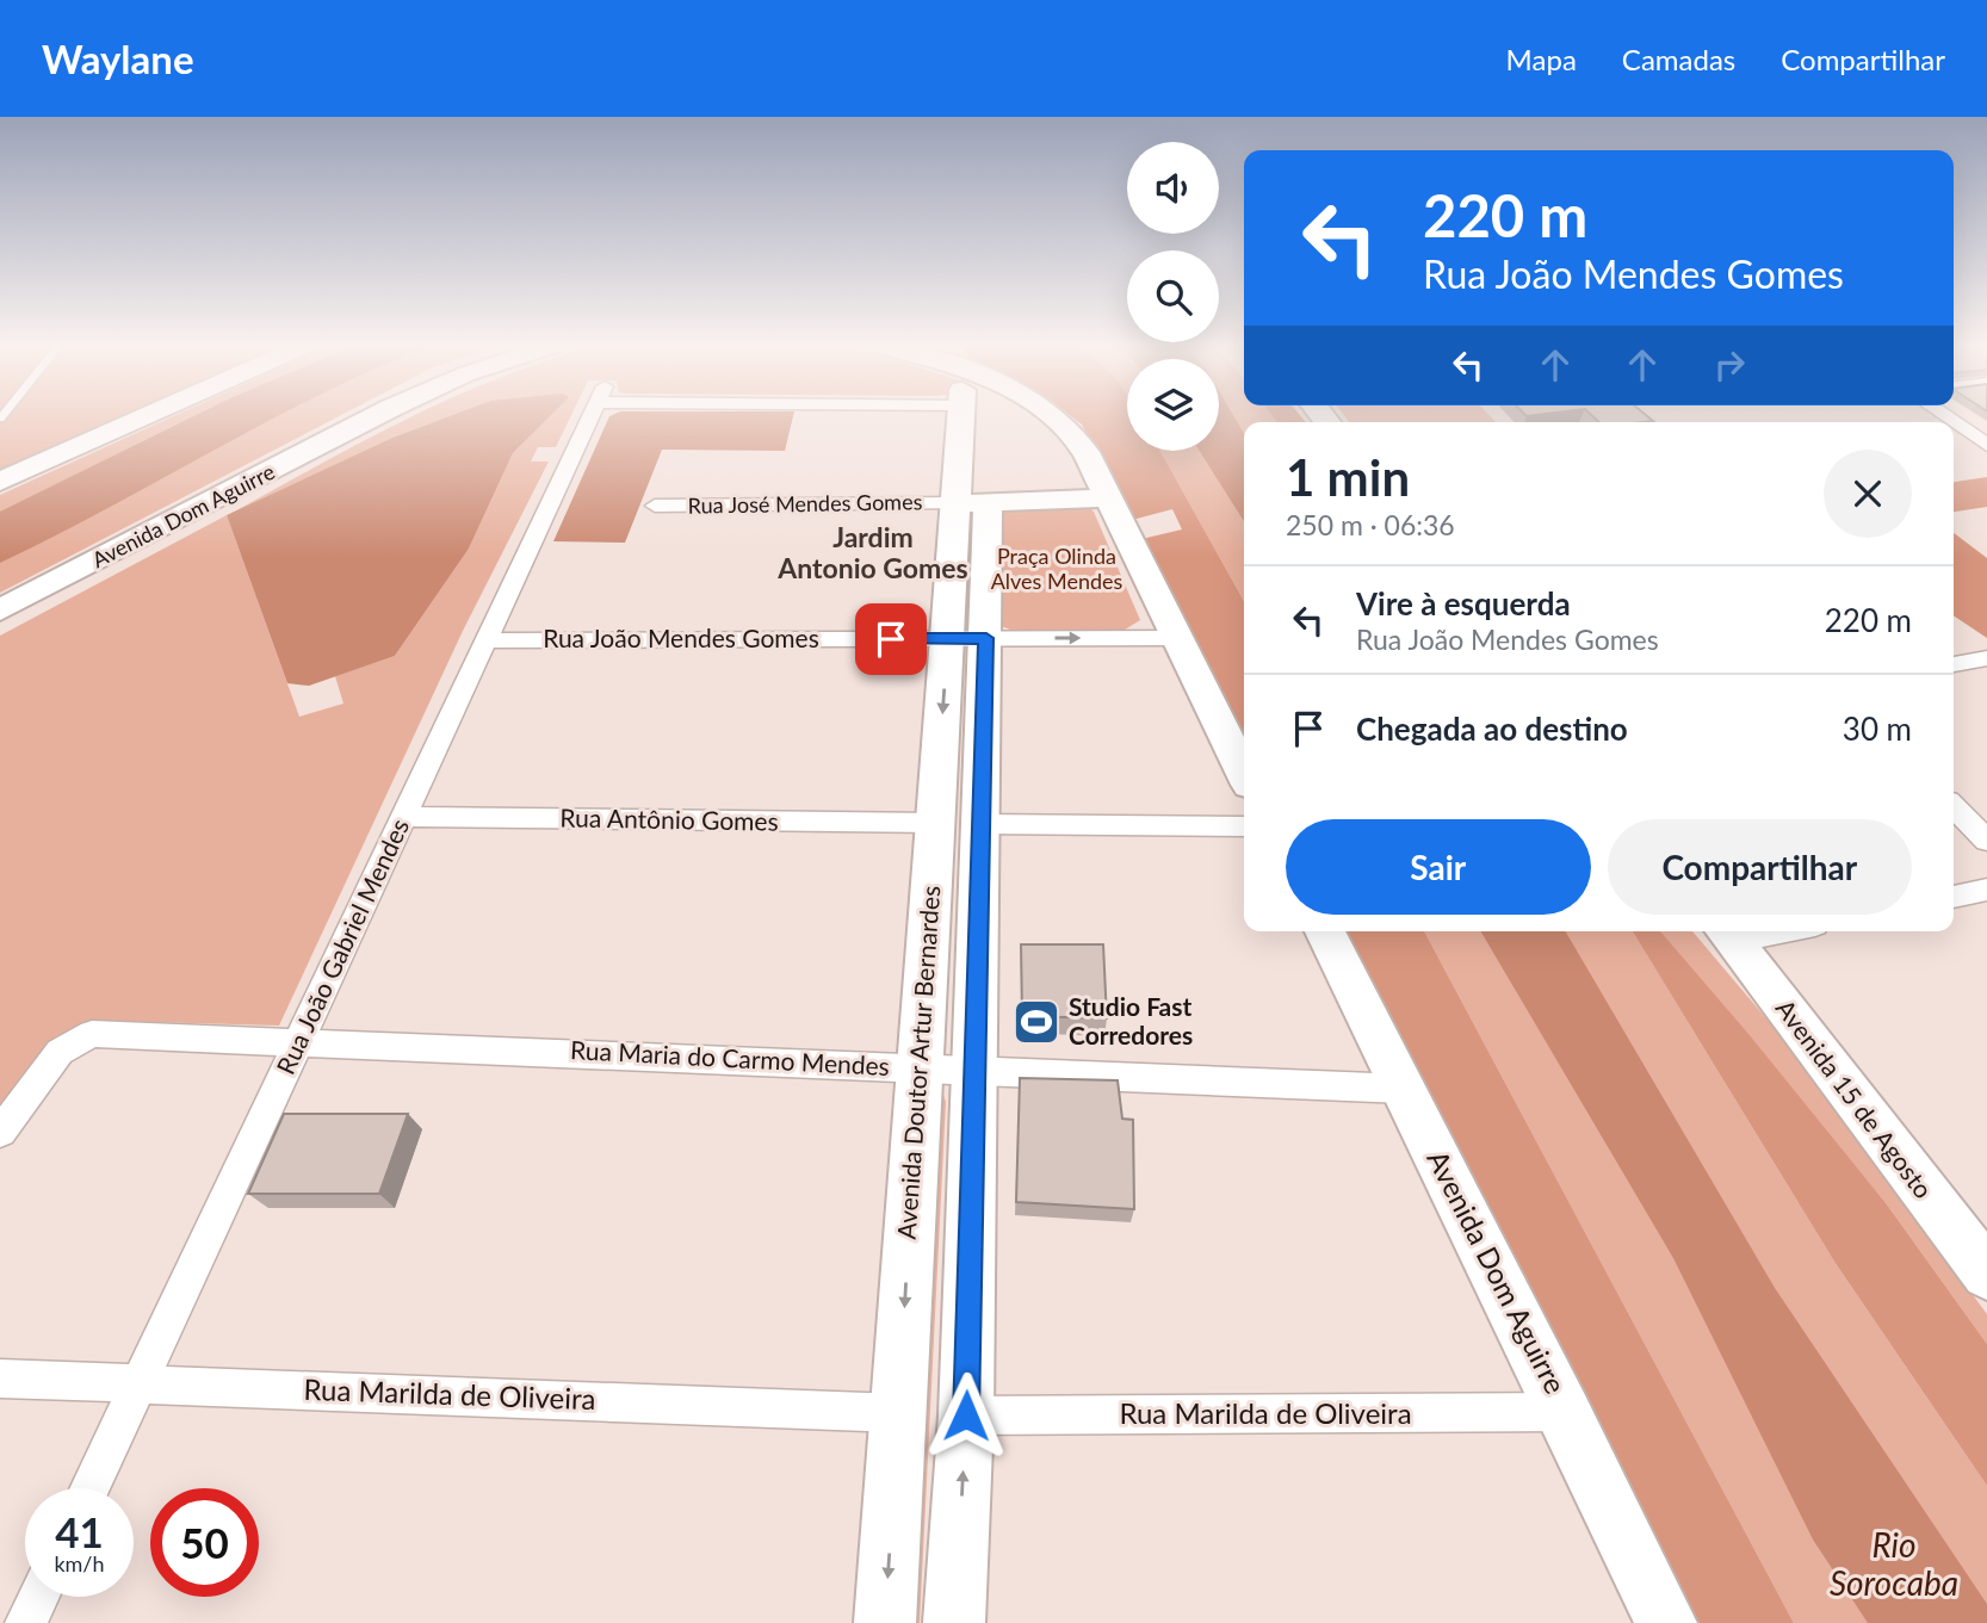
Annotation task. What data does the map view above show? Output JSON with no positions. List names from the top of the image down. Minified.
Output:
{"streets":{"main road":["Avenida Dom Aguirre","Avenida Doutor Artur Bernardes","Avenida 15 de Agosto"],"street":["Rua José Mendes Gomes","Rua João Mendes Gomes","Rua Antônio Gomes","Rua João Gabriel Mendes","Rua Maria do Carmo Mendes","Rua Marilda de Oliveira"]},"crossings":[["Rua José Mendes Gomes","Avenida Doutor Artur Bernardes"],["Avenida Dom Aguirre","Rua Maria do Carmo Mendes"],["Avenida Dom Aguirre","Rua Marilda de Oliveira"],["Rua João Mendes Gomes","Rua João Gabriel Mendes"],["Rua João Mendes Gomes","Avenida Doutor Artur Bernardes"],["Rua Antônio Gomes","Rua João Gabriel Mendes"],["Rua Antônio Gomes","Avenida Doutor Artur Bernardes"],["Rua João Gabriel Mendes","Rua Maria do Carmo Mendes"],["Rua João Gabriel Mendes","Rua Marilda de Oliveira"],["Rua Maria do Carmo Mendes","Avenida Doutor Artur Bernardes"],["Avenida Doutor Artur Bernardes","Rua Marilda de Oliveira"]],"districts":["Jardim Antonio Gomes"],"water":["Rio Sorocaba"],"parks":["Praça Olinda Alves Mendes"],"places":{"sports":["Studio Fast Corredores"]},"page":{"header":"Waylane","nav":["Mapa","Camadas","Compartilhar"],"turn":["220 m","Rua João Mendes Gomes"],"heading":["1 min","250 m · 06:36"],"list":[{"name":"Vire à esquerda","note":"Rua João Mendes Gomes","value":"220 m"},{"name":"Chegada ao destino","value":"30 m"}],"buttons":["Sair","Compartilhar"],"speed":"41 km/h","limit":"50"}}
